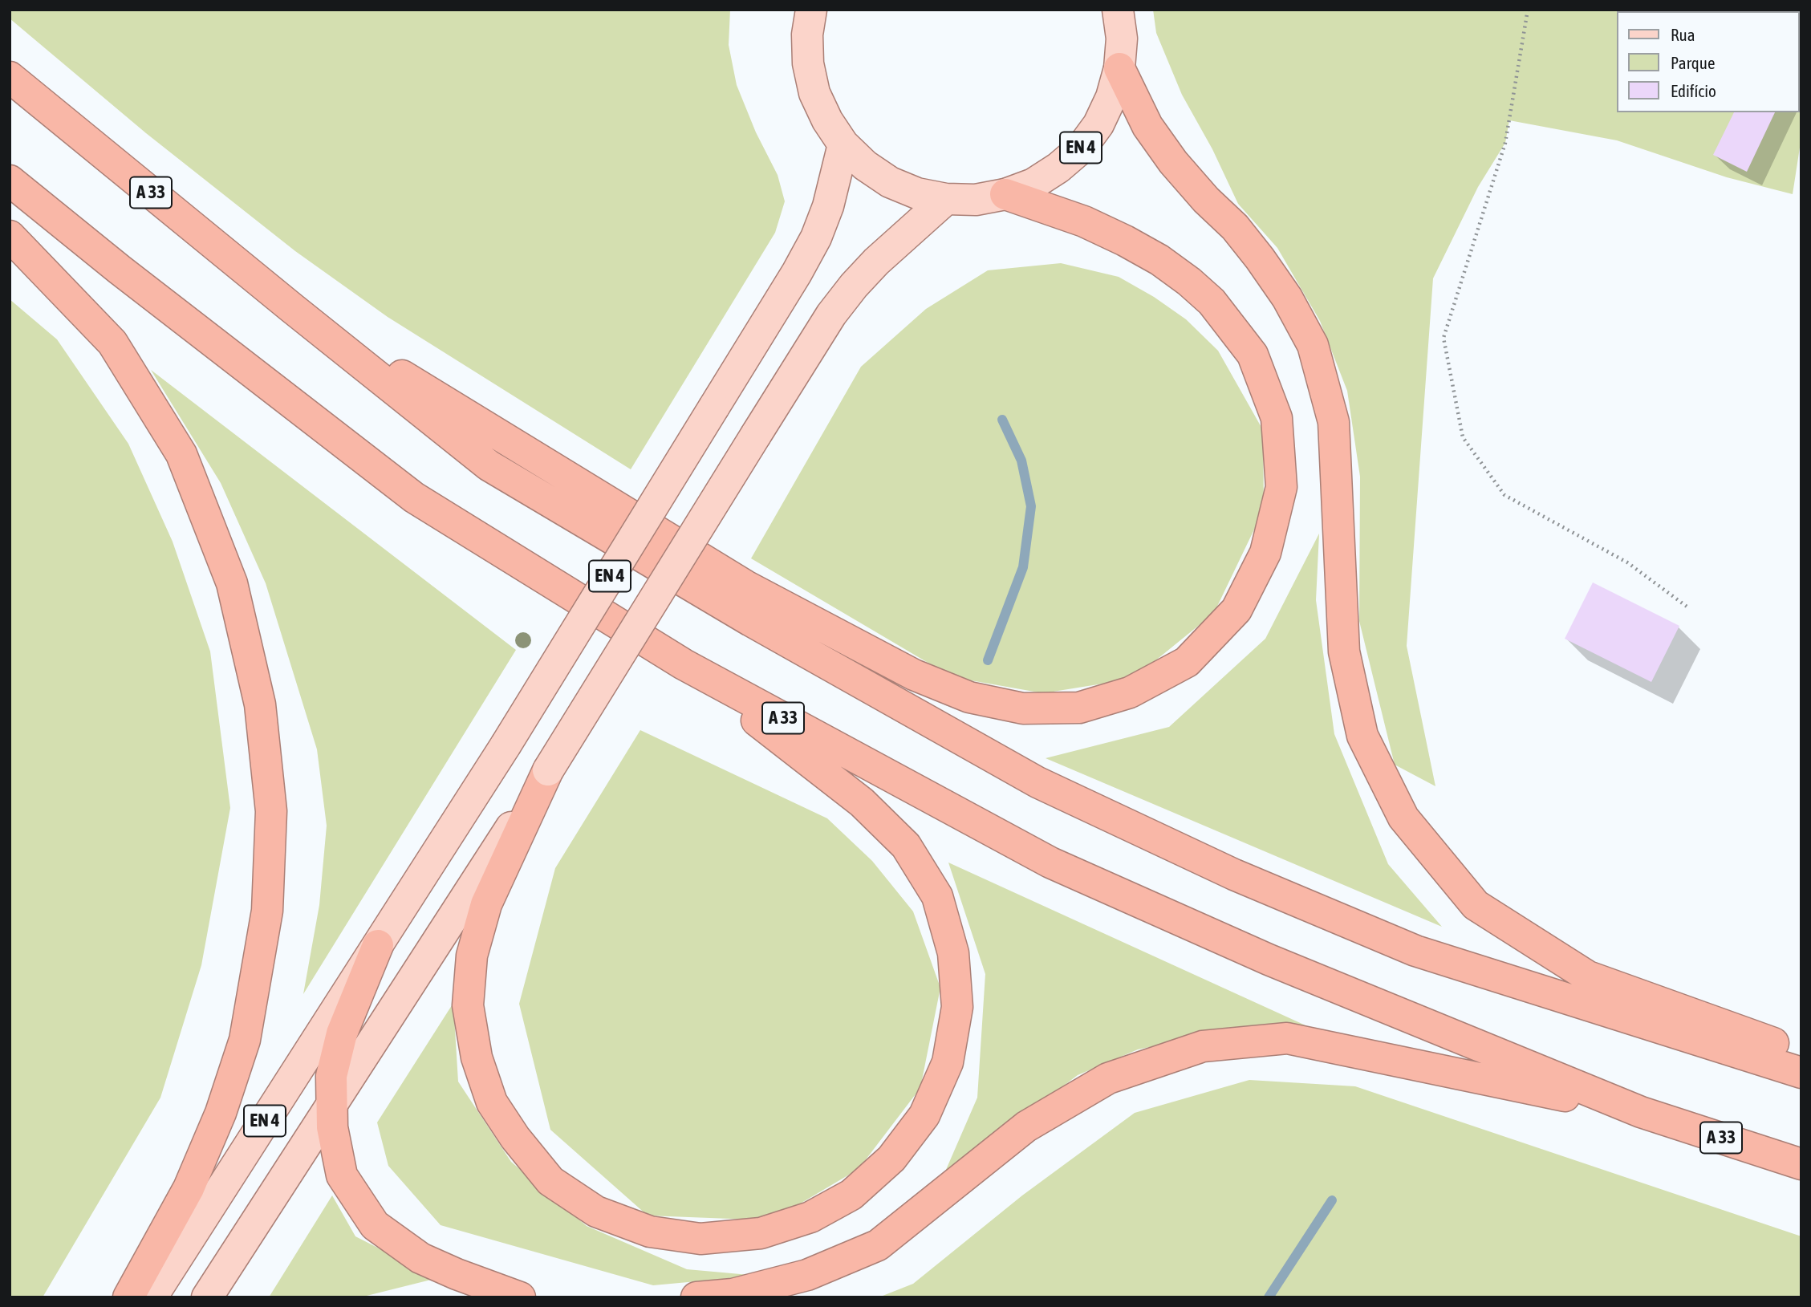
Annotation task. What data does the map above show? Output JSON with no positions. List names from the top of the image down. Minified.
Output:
{"streets":{"highway":["A 33"],"main road":["EN 4"]},"legend":["Rua","Parque","Edifício"]}
